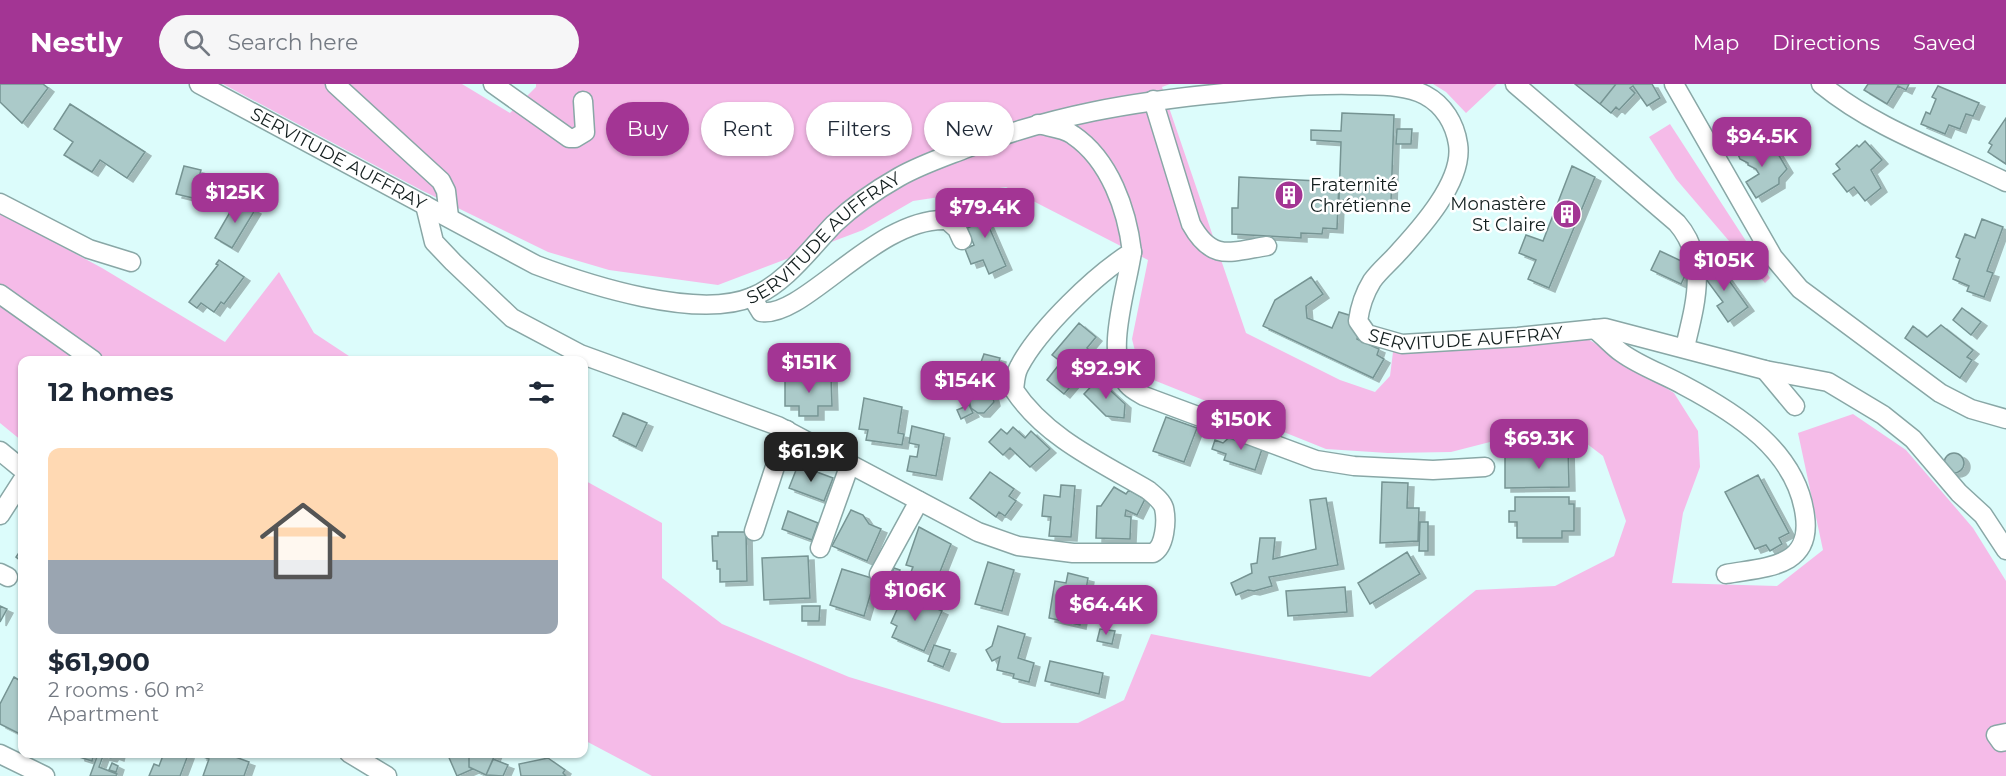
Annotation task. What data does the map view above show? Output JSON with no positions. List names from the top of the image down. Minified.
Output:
{"streets":{"street":["SERVITUDE AUFFRAY"]},"places":{"building":["Fraternité Chrétienne","Monastère St Claire"]},"page":{"header":"Nestly","search":"Search here","nav":["Map","Directions","Saved"],"chip":["Buy","Rent","Filters","New"],"price":["$94.5K","$125K","$79.4K","$105K","$151K","$92.9K","$154K","$150K","$69.3K","$61.9K","$106K","$64.4K"],"heading":"12 homes","list":[{"name":"$61,900","note":"2 rooms · 60 m² · Apartment"}]}}
